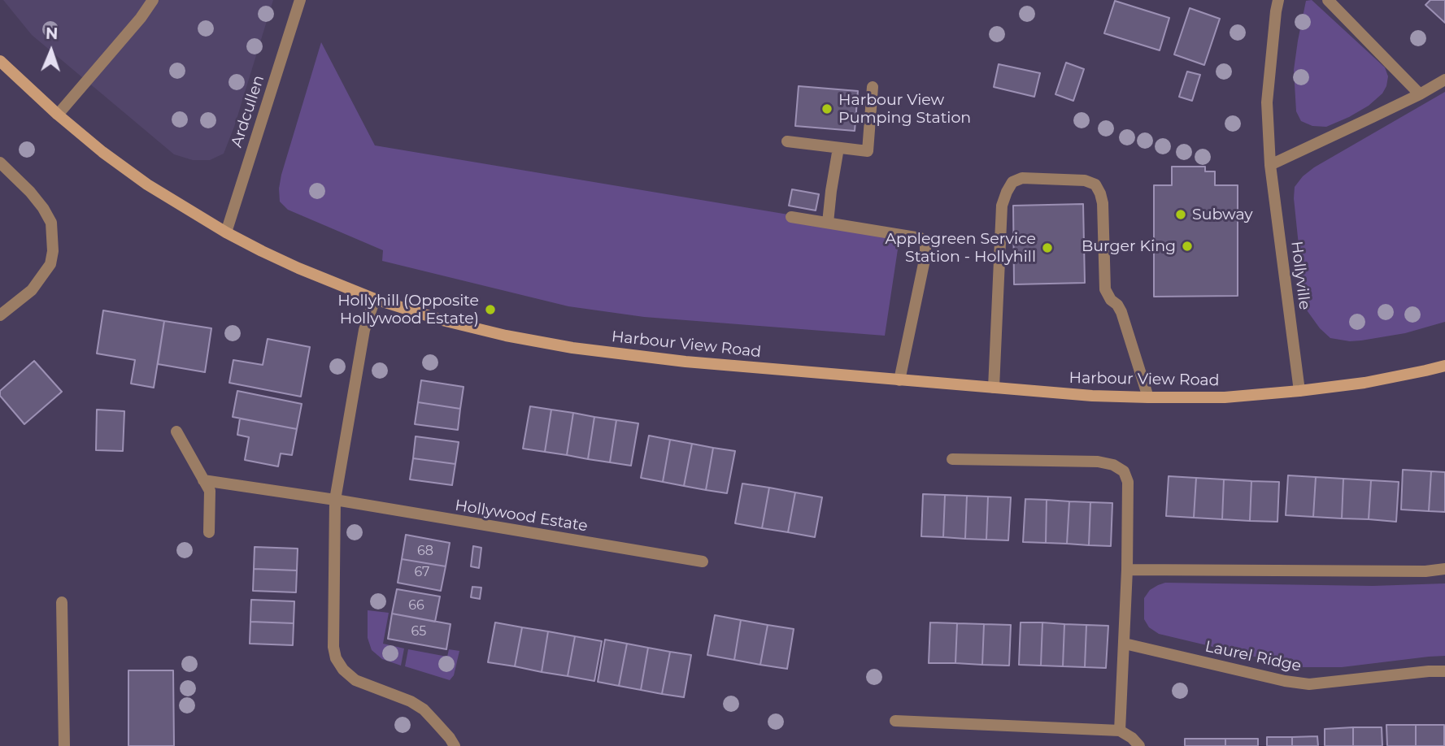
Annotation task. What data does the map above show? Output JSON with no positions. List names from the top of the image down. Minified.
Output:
{"streets":{"street":["Ardcullen","Hollyville","Harbour View Road","Hollywood Estate","Laurel Ridge"]},"crossings":[["Ardcullen","Harbour View Road"],["Hollyville","Harbour View Road"]],"places":["Harbour View Pumping Station","Subway","Burger King","Applegreen Service Station - Hollyhill","Hollyhill (Opposite Hollywood Estate)"],"house_numbers":["68","67","66","65"],"north":"top"}
